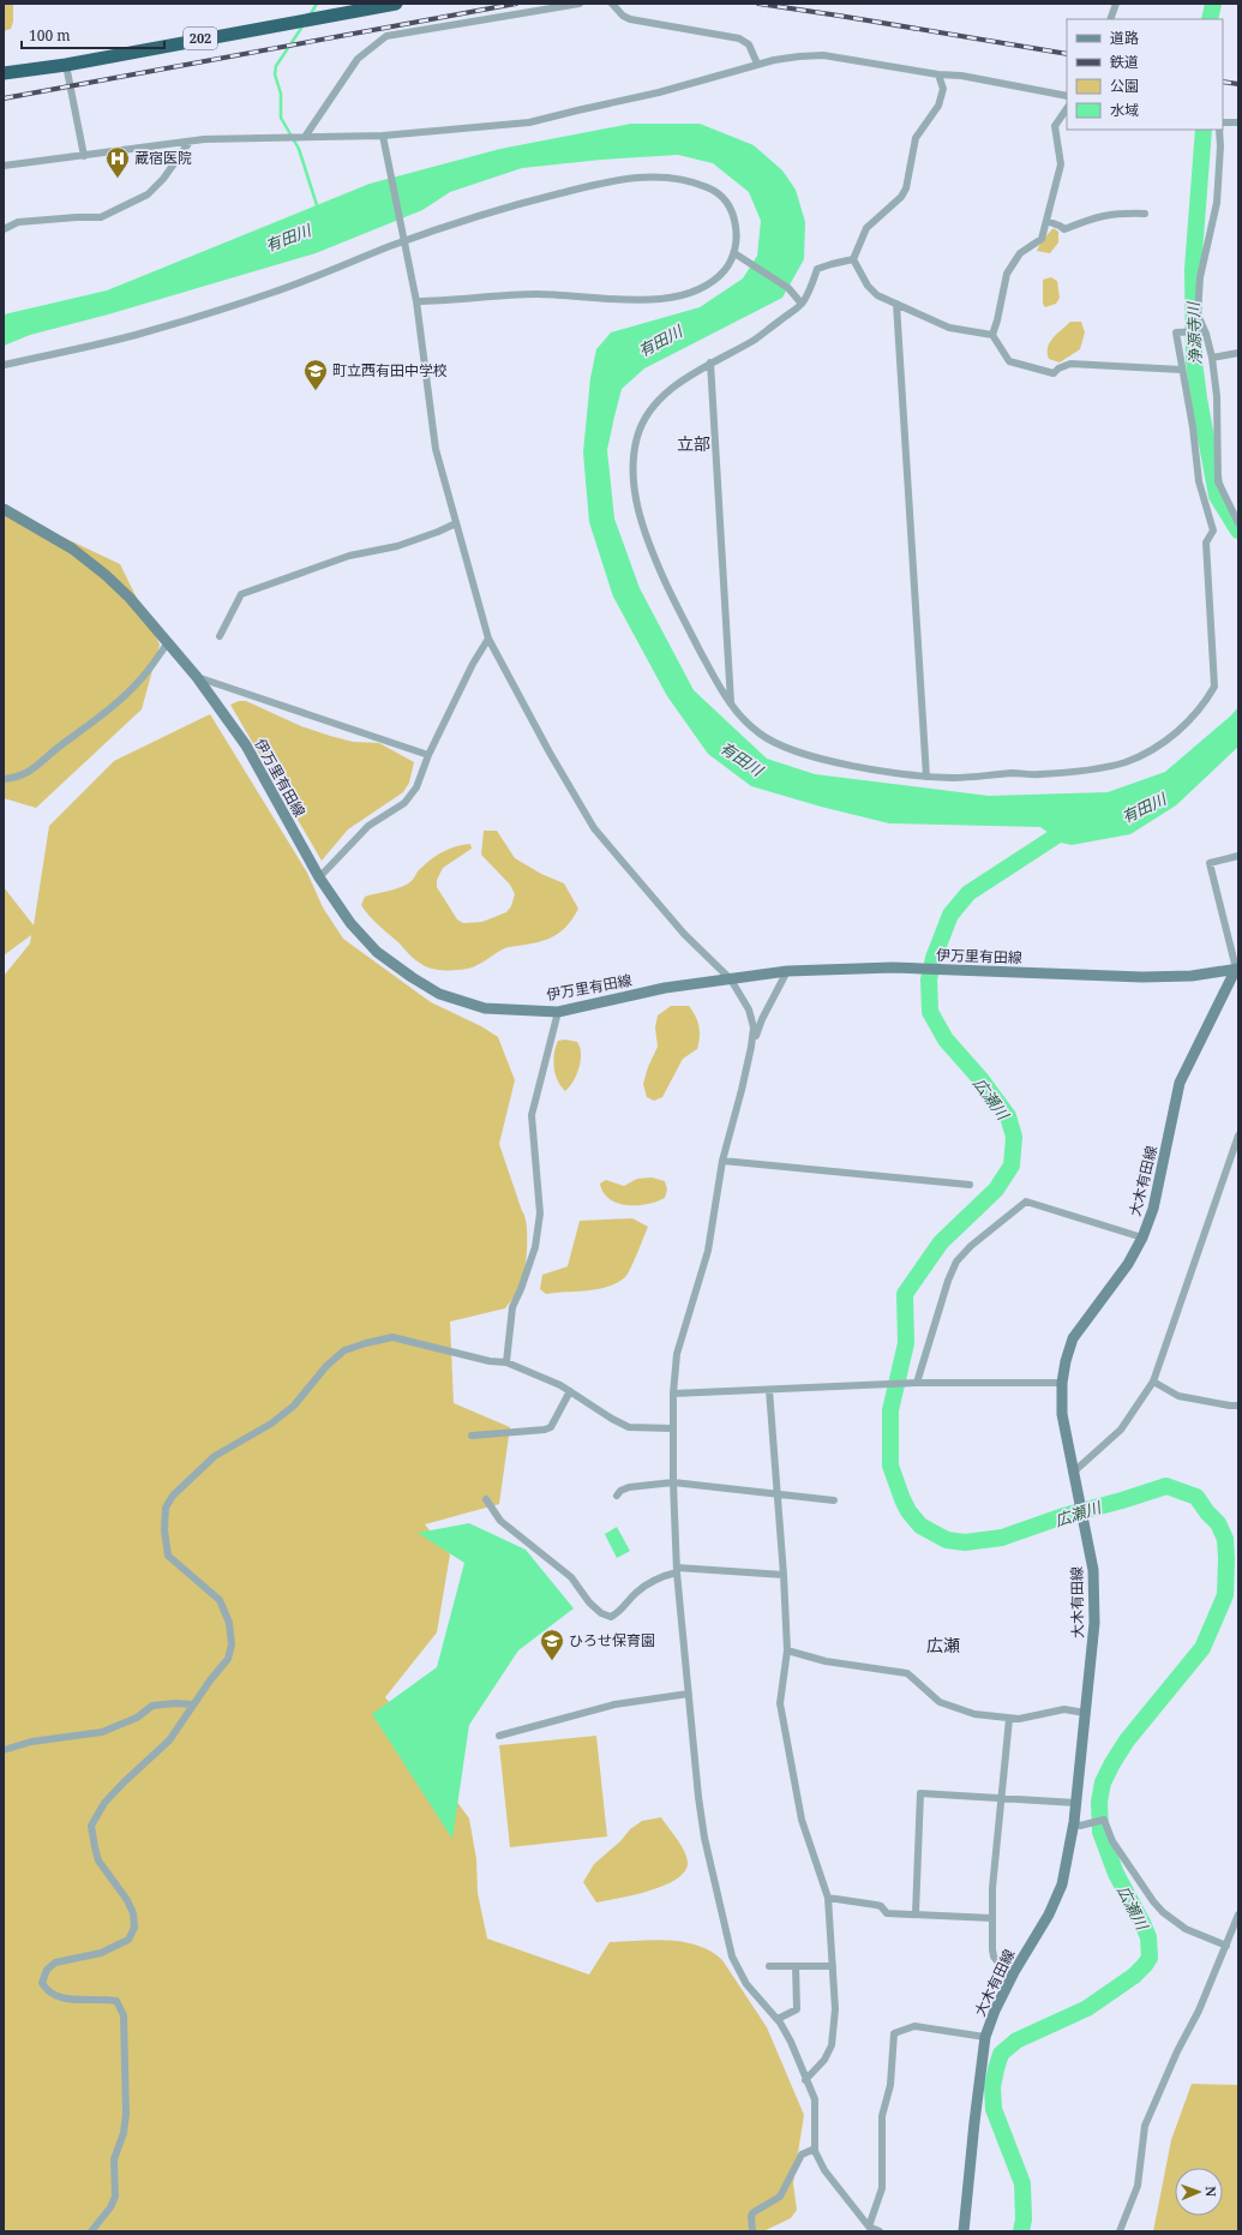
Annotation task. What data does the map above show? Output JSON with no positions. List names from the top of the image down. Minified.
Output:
{"streets":{"highway":["202"],"main road":["伊万里有田線","大木有田線"]},"crossings":[["伊万里有田線","大木有田線"]],"districts":["立部","広瀬"],"water":["有田川","浄源寺川","広瀬川"],"places":{"hospital":["蔵宿医院"],"school or university":["町立西有田中学校","ひろせ保育園"]},"legend":["道路","鉄道","公園","水域"],"scale_bar":"100 m","north":"right"}
